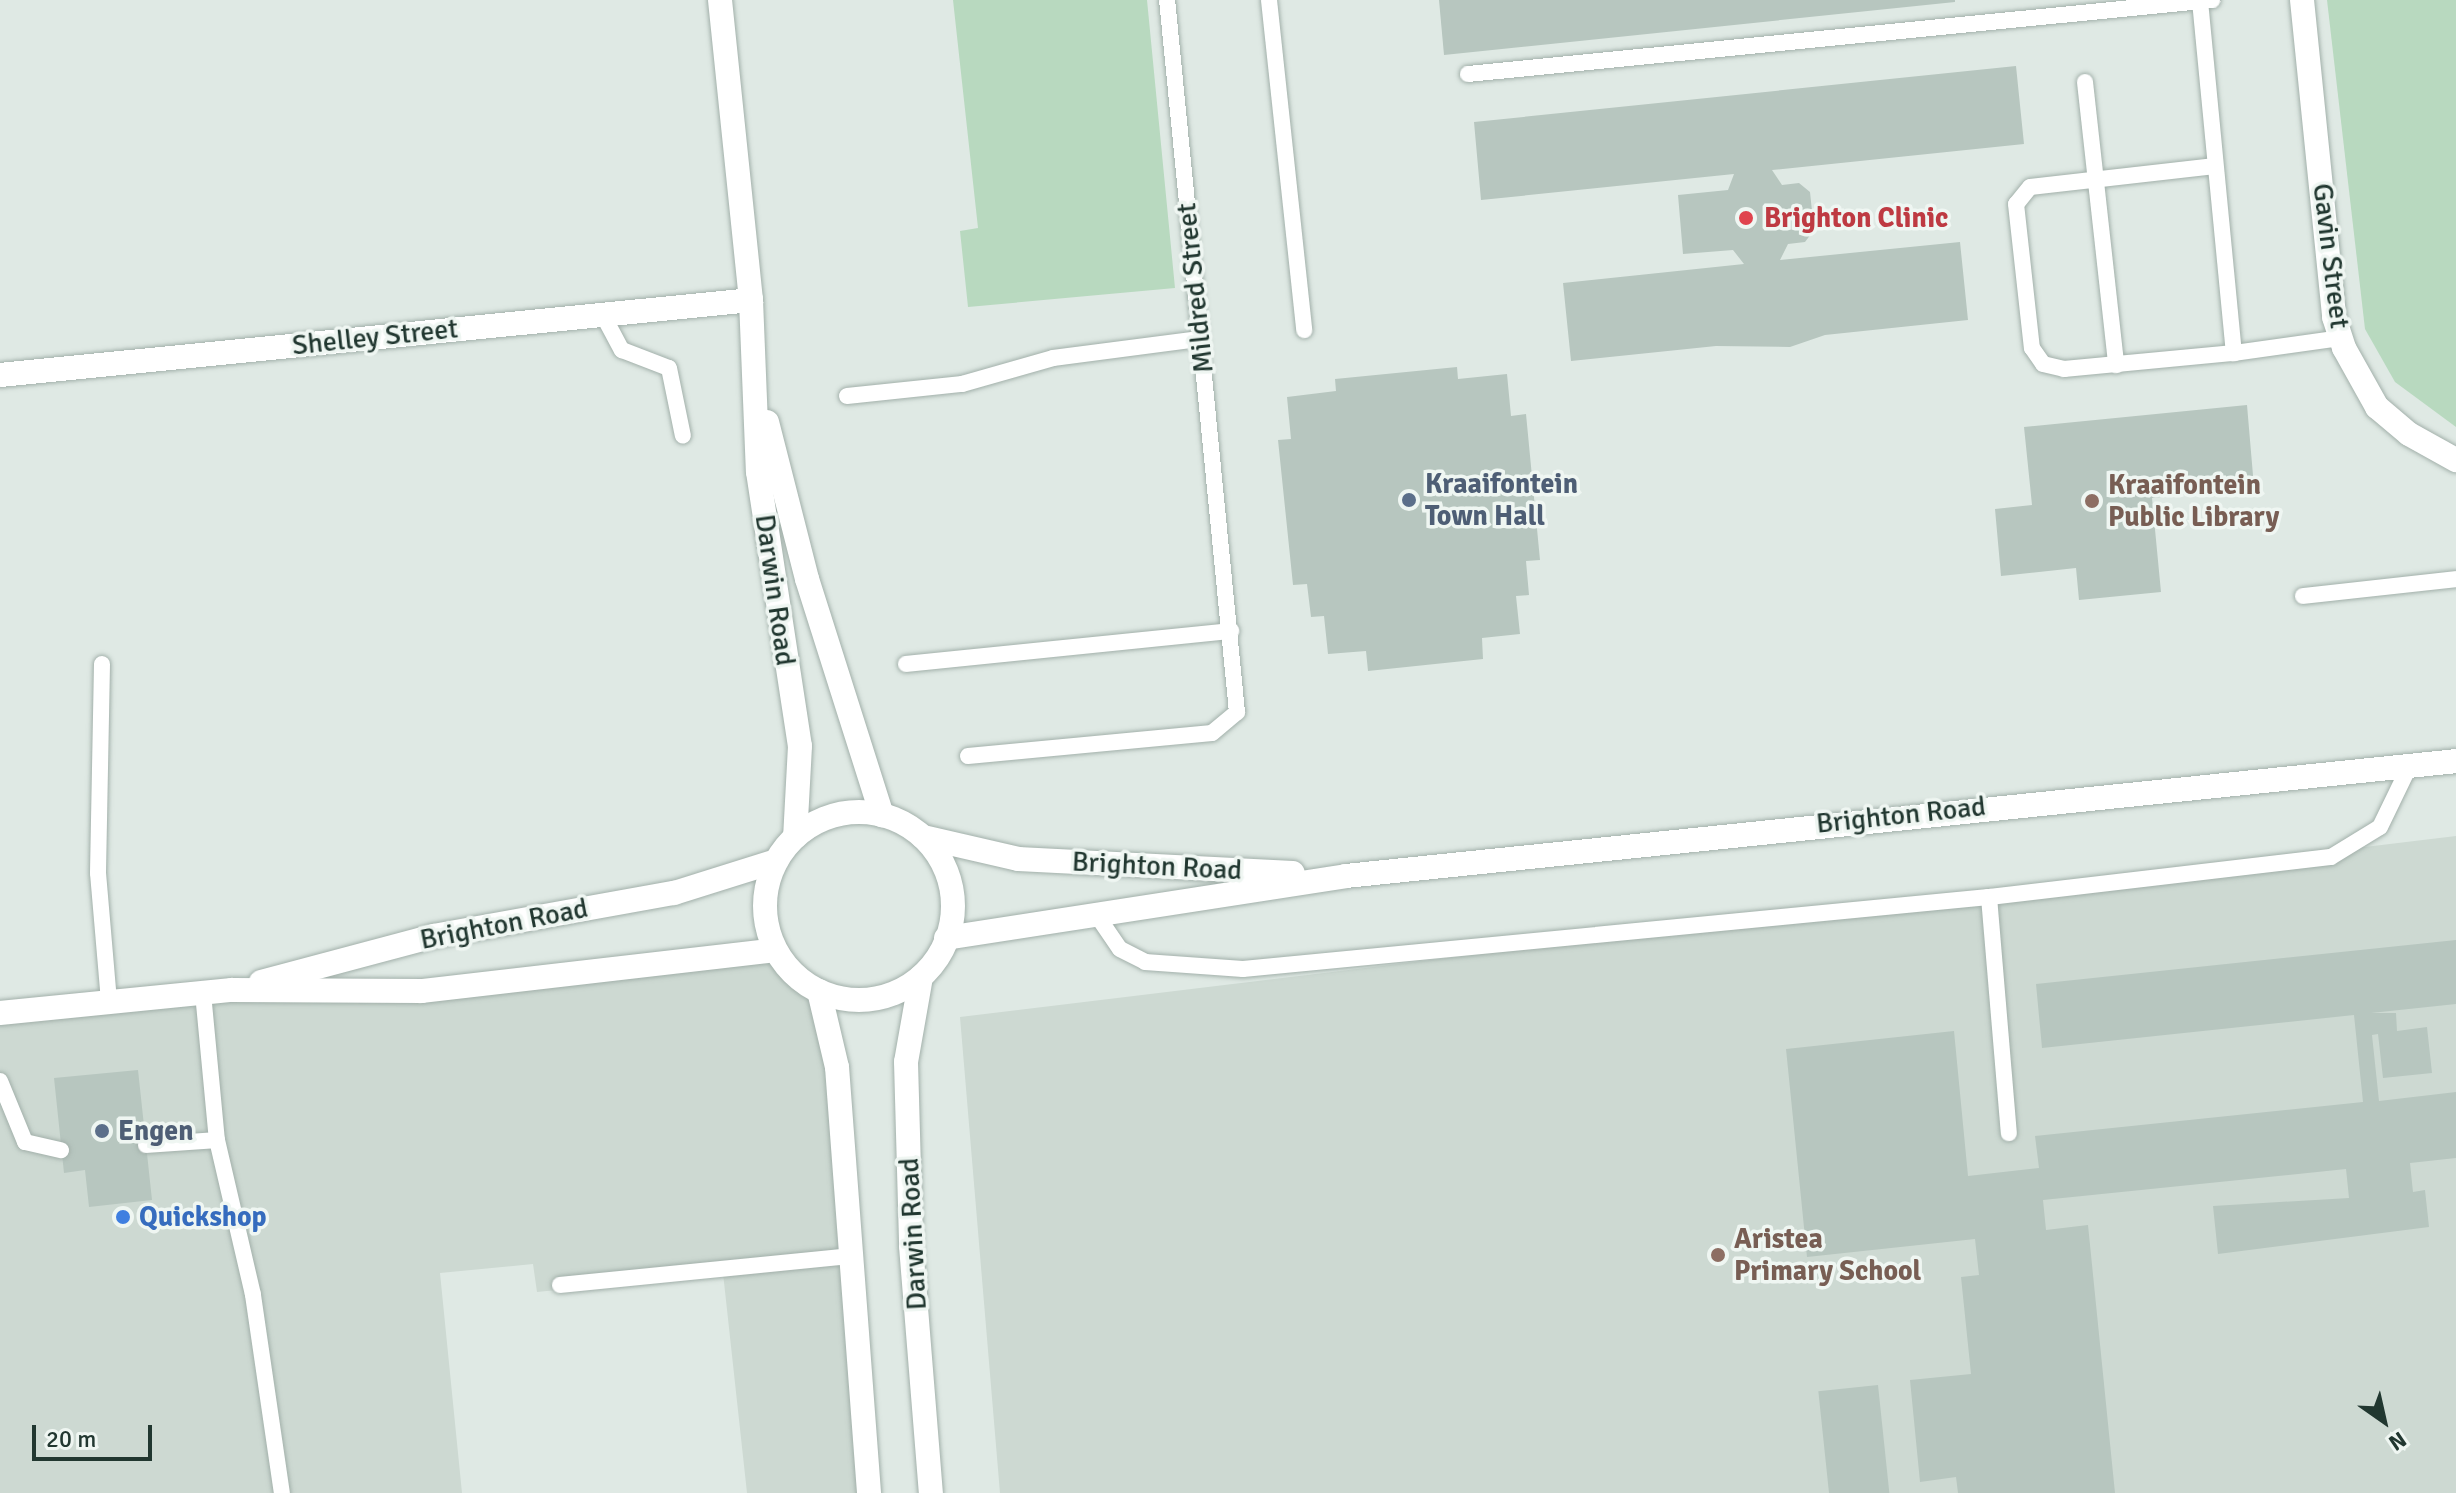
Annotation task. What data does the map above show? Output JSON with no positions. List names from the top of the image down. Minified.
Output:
{"streets":{"main road":["Gavin Street","Shelley Street","Darwin Road","Brighton Road"],"lane":["Mildred Street"]},"crossings":[["Shelley Street","Darwin Road"],["Darwin Road","Brighton Road"]],"places":["Brighton Clinic","Kraaifontein Town Hall","Kraaifontein Public Library","Engen","Quickshop","Aristea Primary School"],"scale_bar":"20 m","north":"bottom right"}
